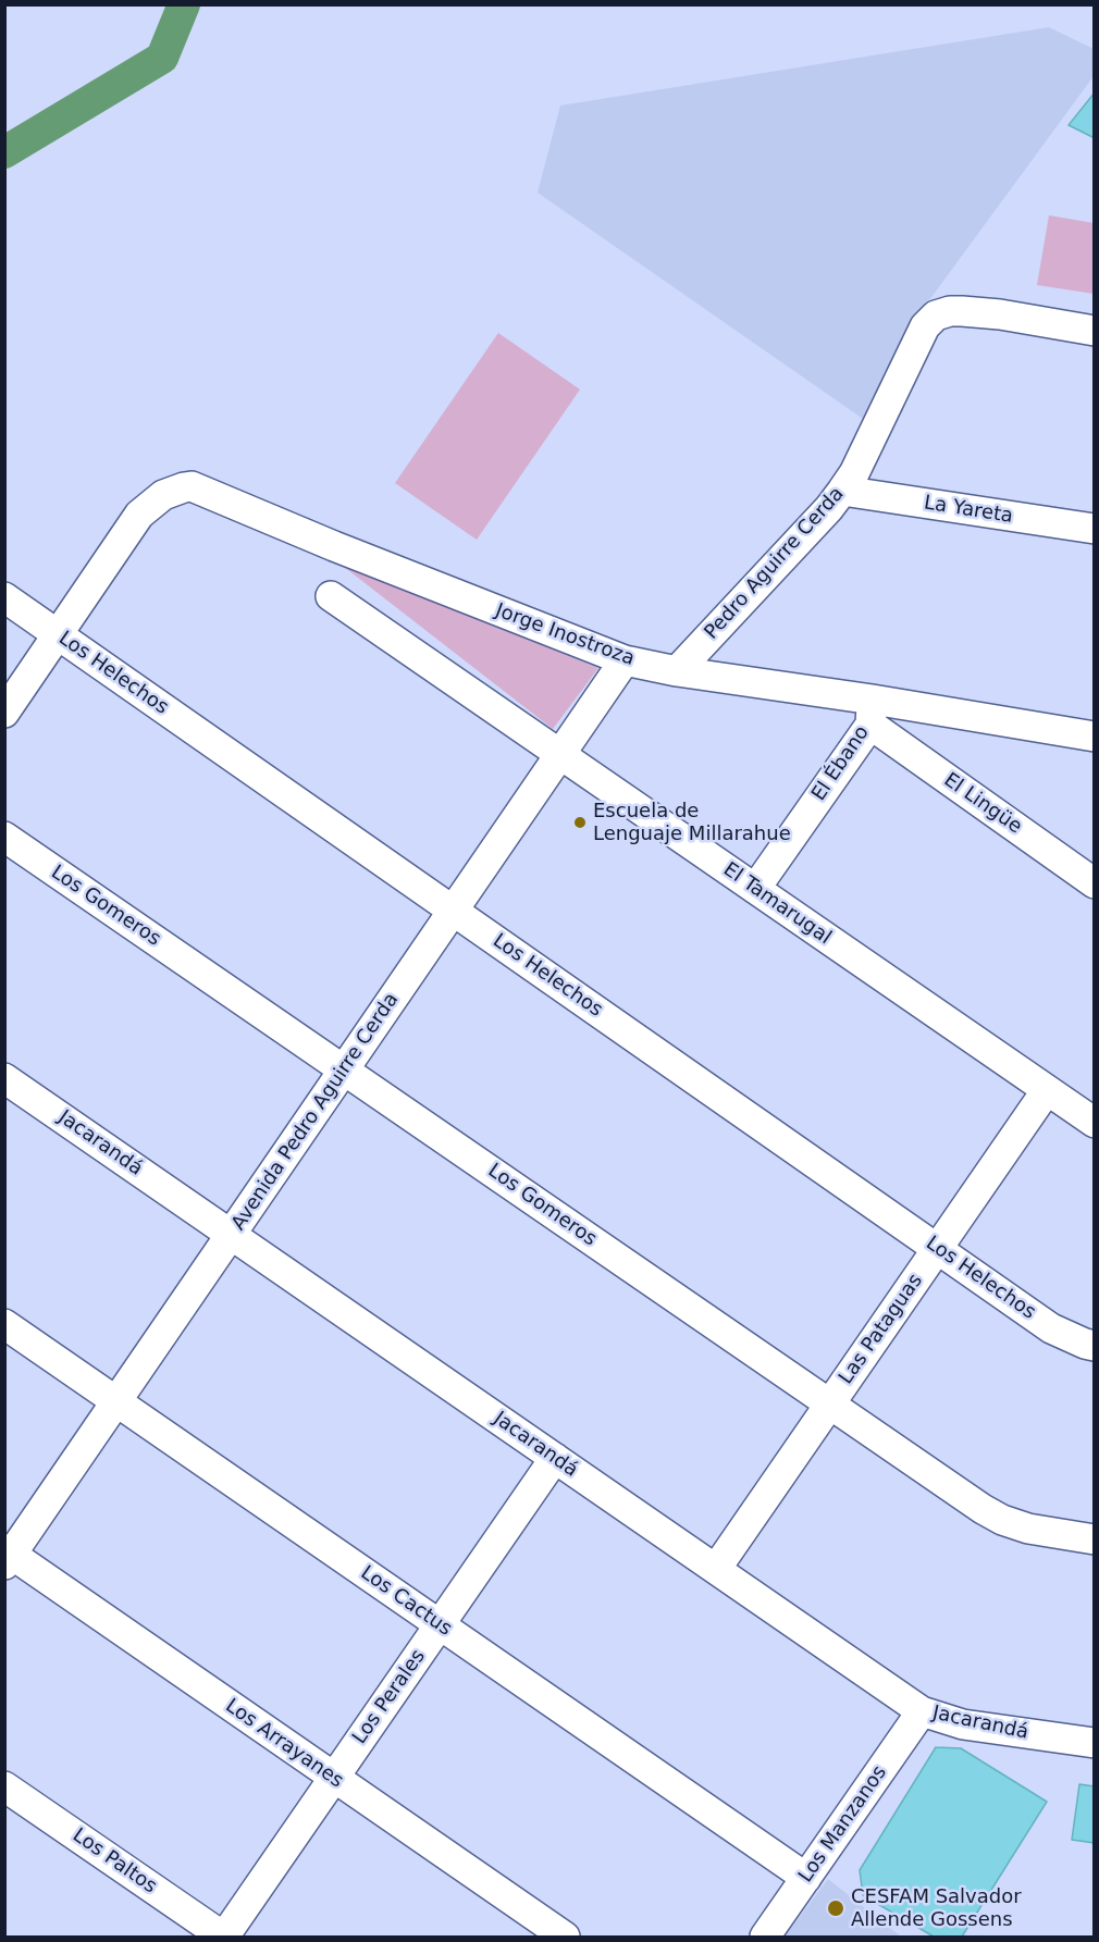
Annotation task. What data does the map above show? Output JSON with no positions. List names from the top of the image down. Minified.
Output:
{"streets":{"street":["La Yareta","Pedro Aguirre Cerda","Jorge Inostroza","Los Helechos","El Ébano","El Lingüe","El Tamarugal","Los Gomeros","Avenida Pedro Aguirre Cerda","Jacarandá","Las Pataguas","Los Cactus","Los Perales","Los Arrayanes","Los Manzanos","Los Paltos"]},"crossings":[["La Yareta","Pedro Aguirre Cerda"],["Pedro Aguirre Cerda","Jorge Inostroza"],["Jorge Inostroza","Los Helechos"],["Jorge Inostroza","El Ébano"],["Jorge Inostroza","El Lingüe"],["Jorge Inostroza","Avenida Pedro Aguirre Cerda"],["Los Helechos","Avenida Pedro Aguirre Cerda"],["Los Helechos","Las Pataguas"],["El Ébano","El Lingüe"],["El Ébano","El Tamarugal"],["El Tamarugal","Avenida Pedro Aguirre Cerda"],["El Tamarugal","Las Pataguas"],["Los Gomeros","Avenida Pedro Aguirre Cerda"],["Los Gomeros","Las Pataguas"],["Avenida Pedro Aguirre Cerda","Jacarandá"],["Avenida Pedro Aguirre Cerda","Los Cactus"],["Avenida Pedro Aguirre Cerda","Los Arrayanes"],["Jacarandá","Las Pataguas"],["Jacarandá","Los Perales"],["Jacarandá","Los Manzanos"],["Los Cactus","Los Perales"],["Los Cactus","Los Manzanos"],["Los Perales","Los Arrayanes"],["Los Perales","Los Paltos"]],"places":["Escuela de Lenguaje Millarahue","CESFAM Salvador Allende Gossens"]}
